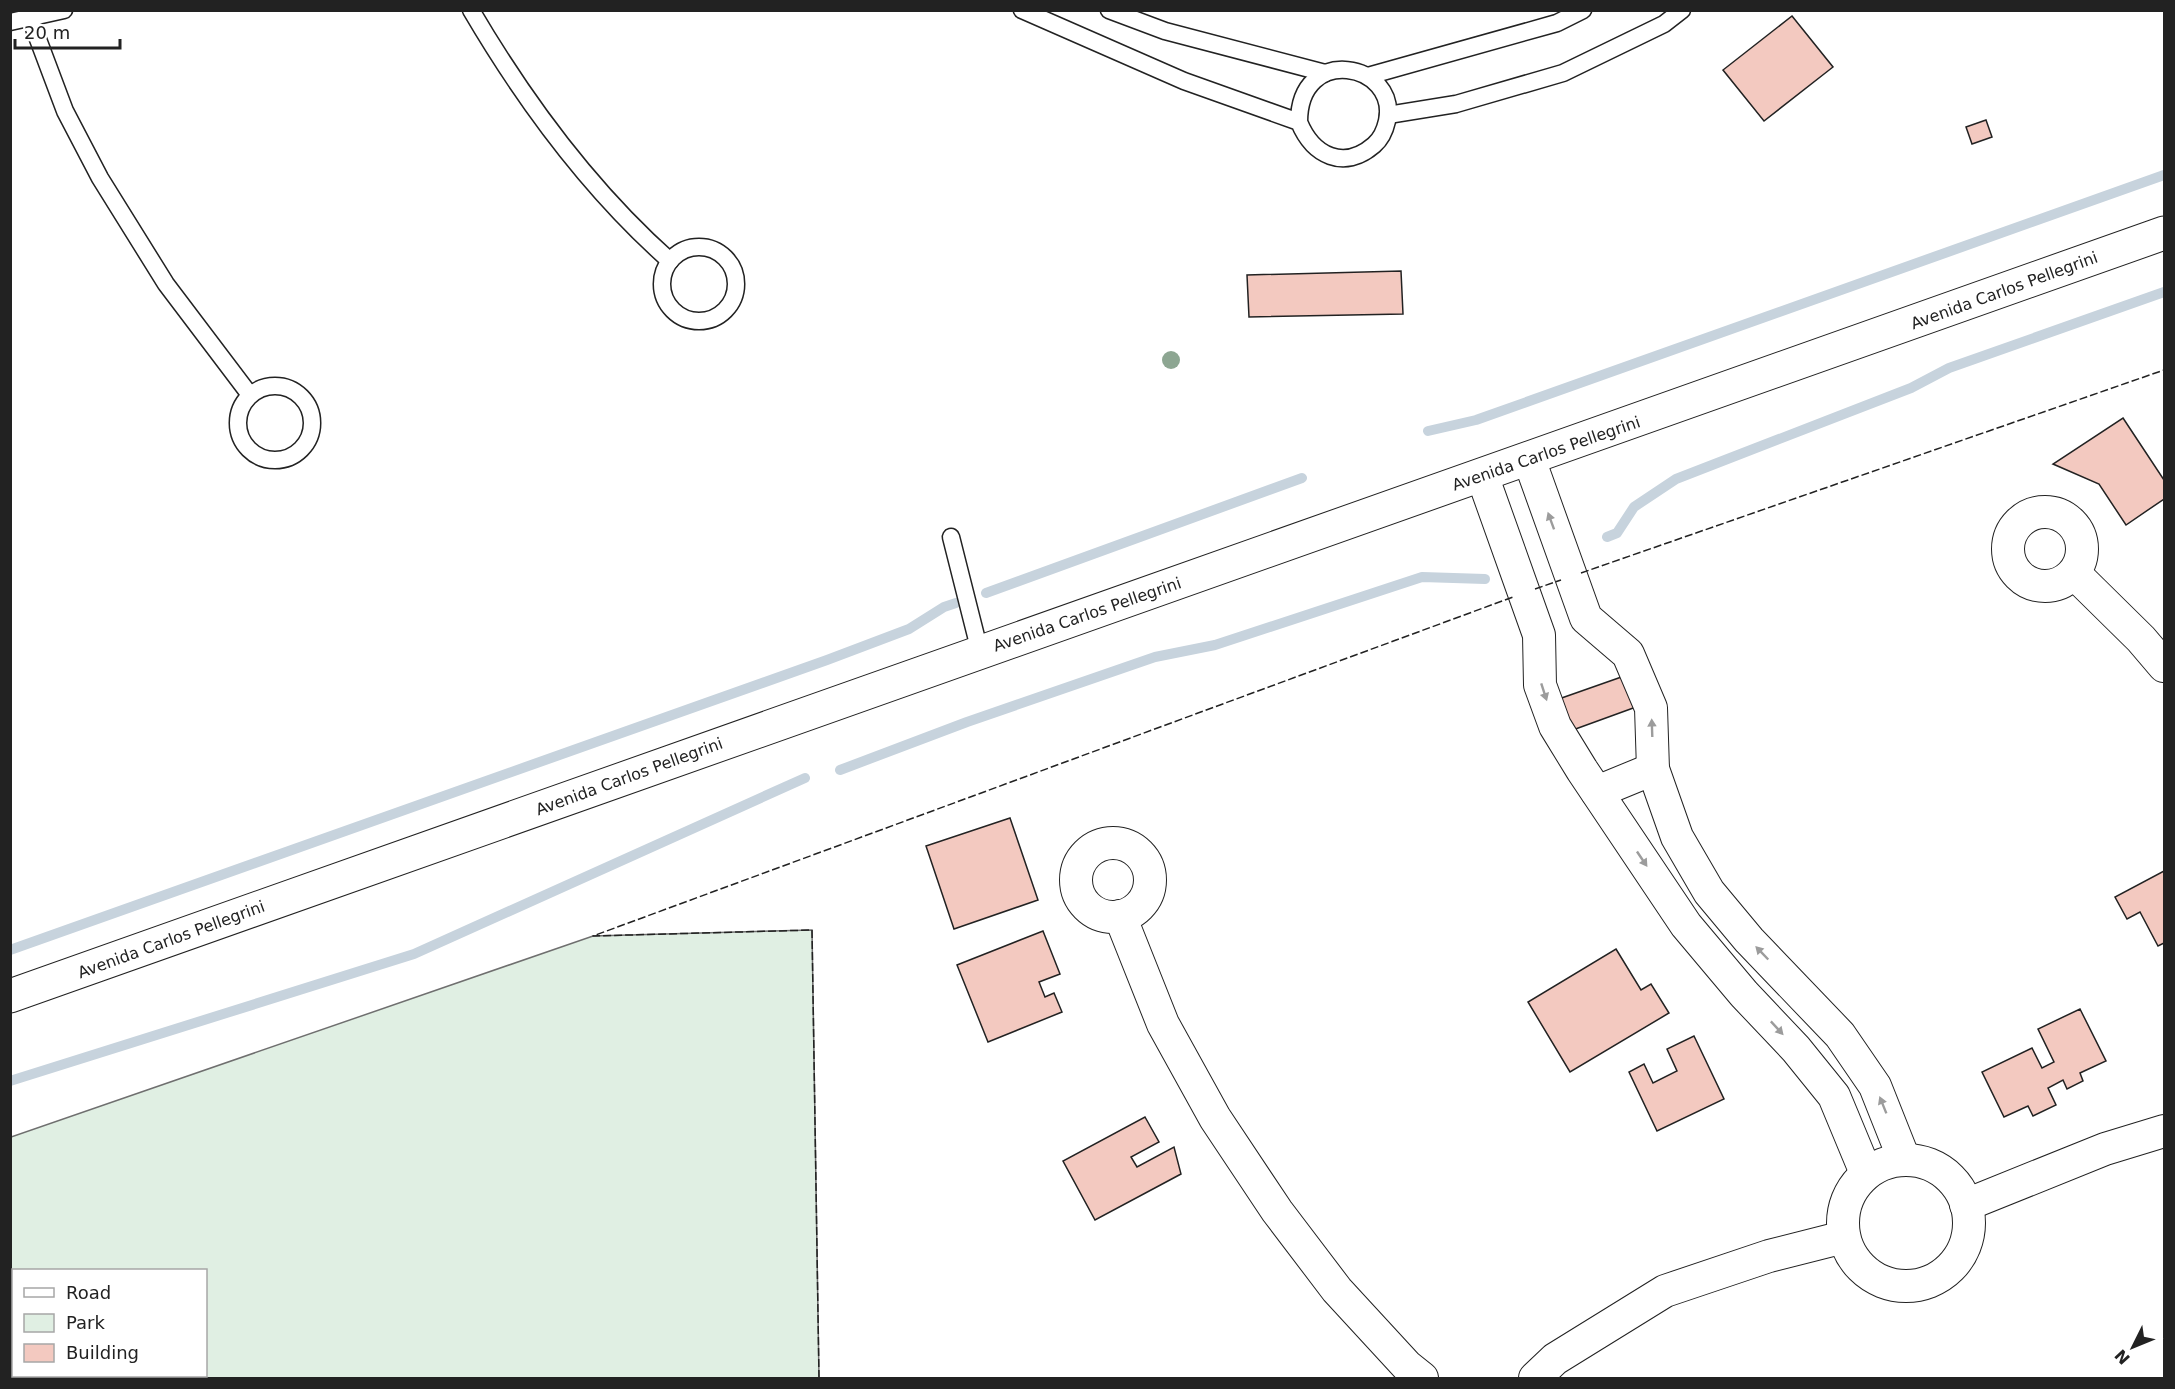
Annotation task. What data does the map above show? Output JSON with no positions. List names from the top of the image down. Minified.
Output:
{"streets":{"main road":["Avenida Carlos Pellegrini"]},"legend":["Road","Park","Building"],"scale_bar":"20 m","north":"bottom left"}
